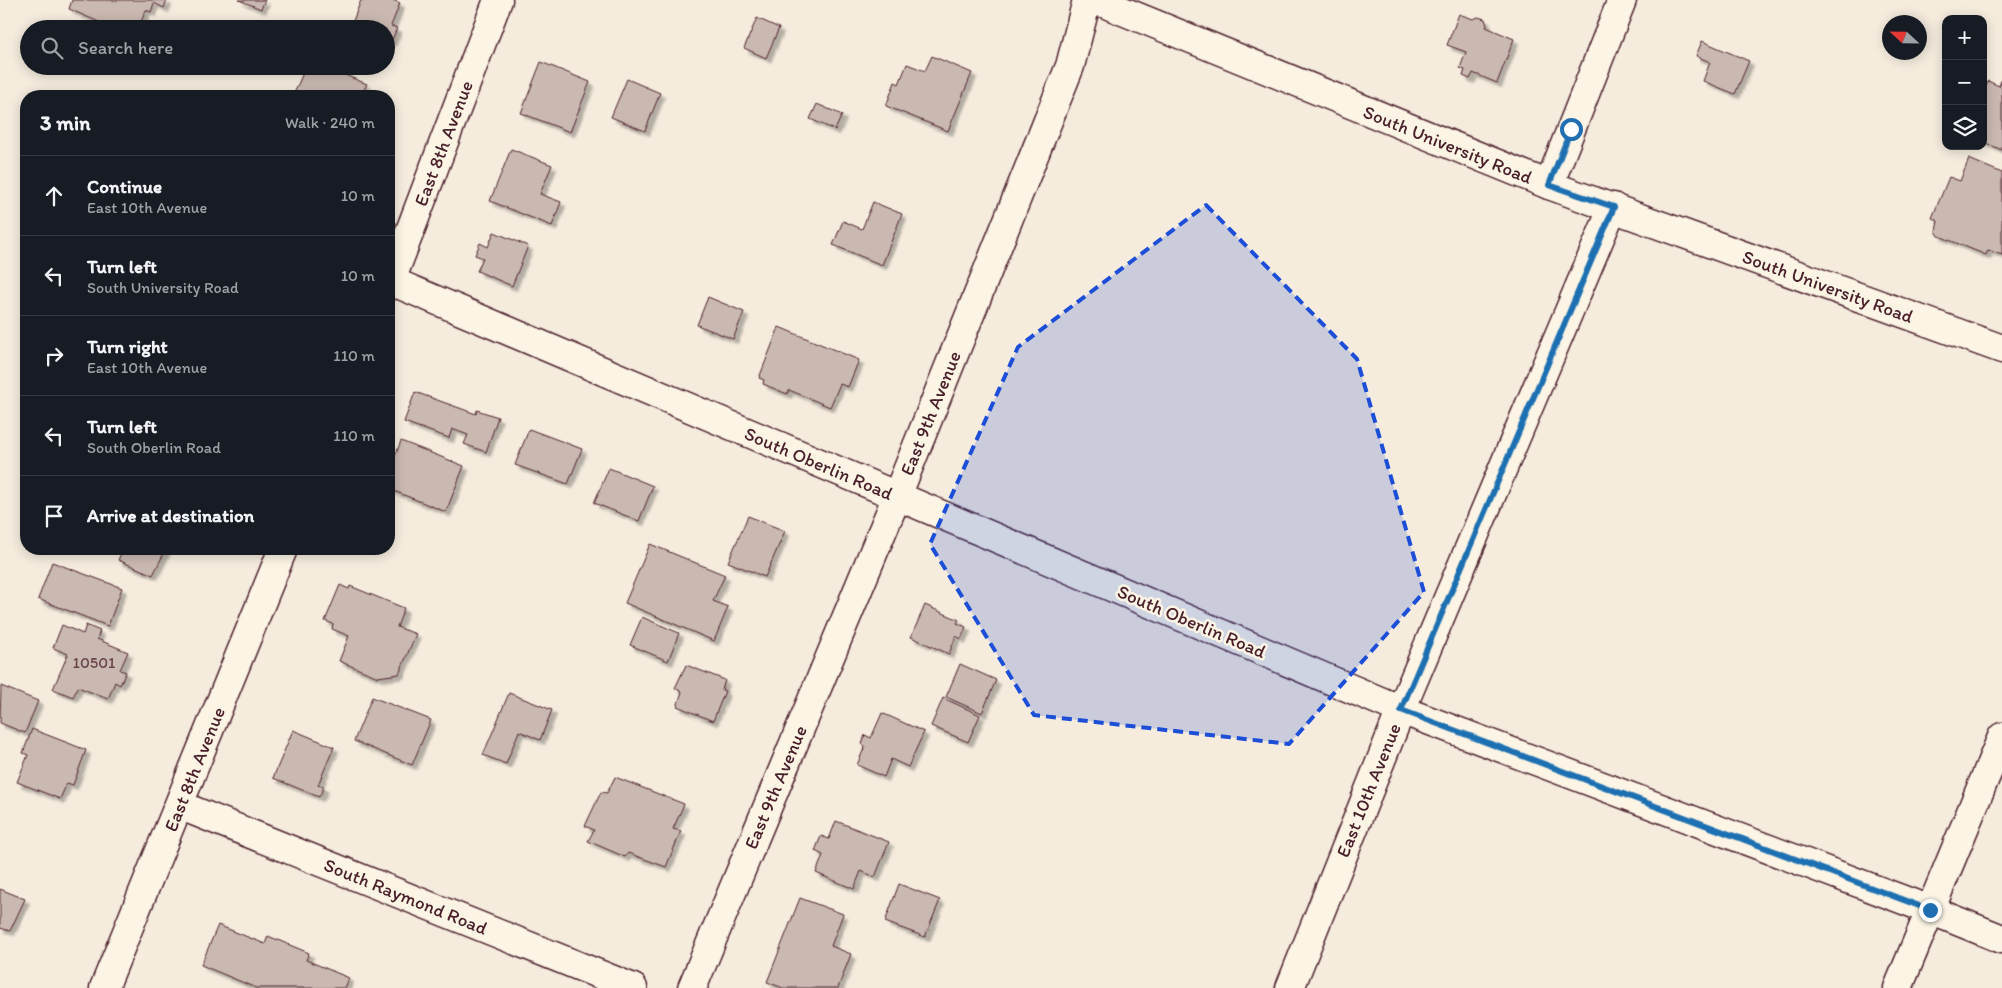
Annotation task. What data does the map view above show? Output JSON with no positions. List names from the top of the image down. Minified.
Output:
{"streets":{"street":["East 8th Avenue","South University Road","East 9th Avenue","South Oberlin Road","East 10th Avenue","South Raymond Road"]},"crossings":[["East 8th Avenue","South Raymond Road"],["South University Road","East 10th Avenue"],["East 9th Avenue","South Oberlin Road"],["South Oberlin Road","East 10th Avenue"]],"house_numbers":["10501"],"north":"left","page":{"map_buttons":["+","−"],"search":"Search here","heading":["3 min","Walk · 240 m"],"list":[["Continue","East 10th Avenue","10 m"],["Turn left","South University Road","10 m"],["Turn right","East 10th Avenue","110 m"],["Turn left","South Oberlin Road","110 m"],"Arrive at destination"]}}
